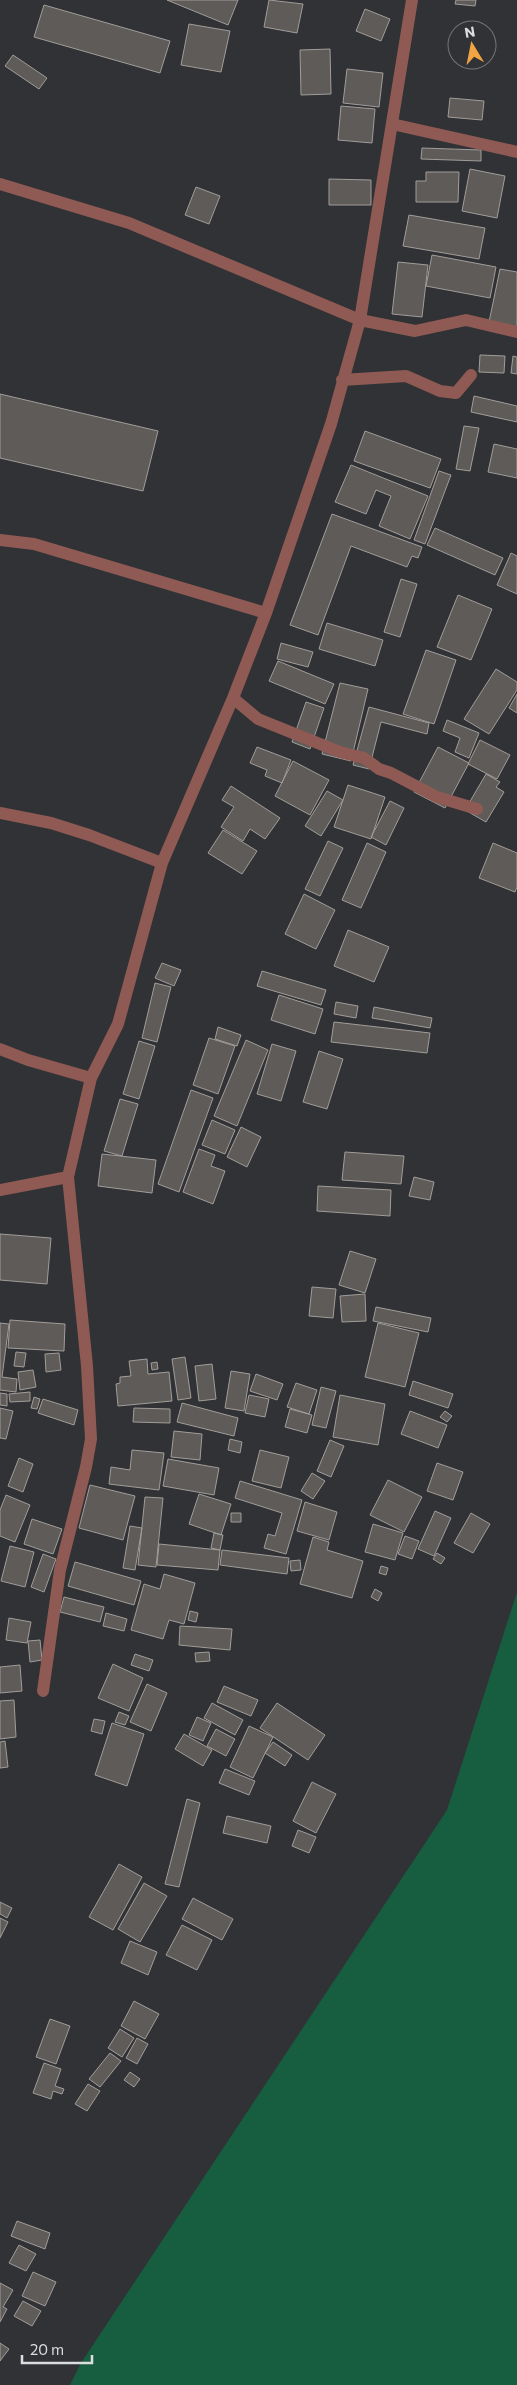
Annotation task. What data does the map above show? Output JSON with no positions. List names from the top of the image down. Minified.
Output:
{"scale_bar":"20 m","north":"top"}
